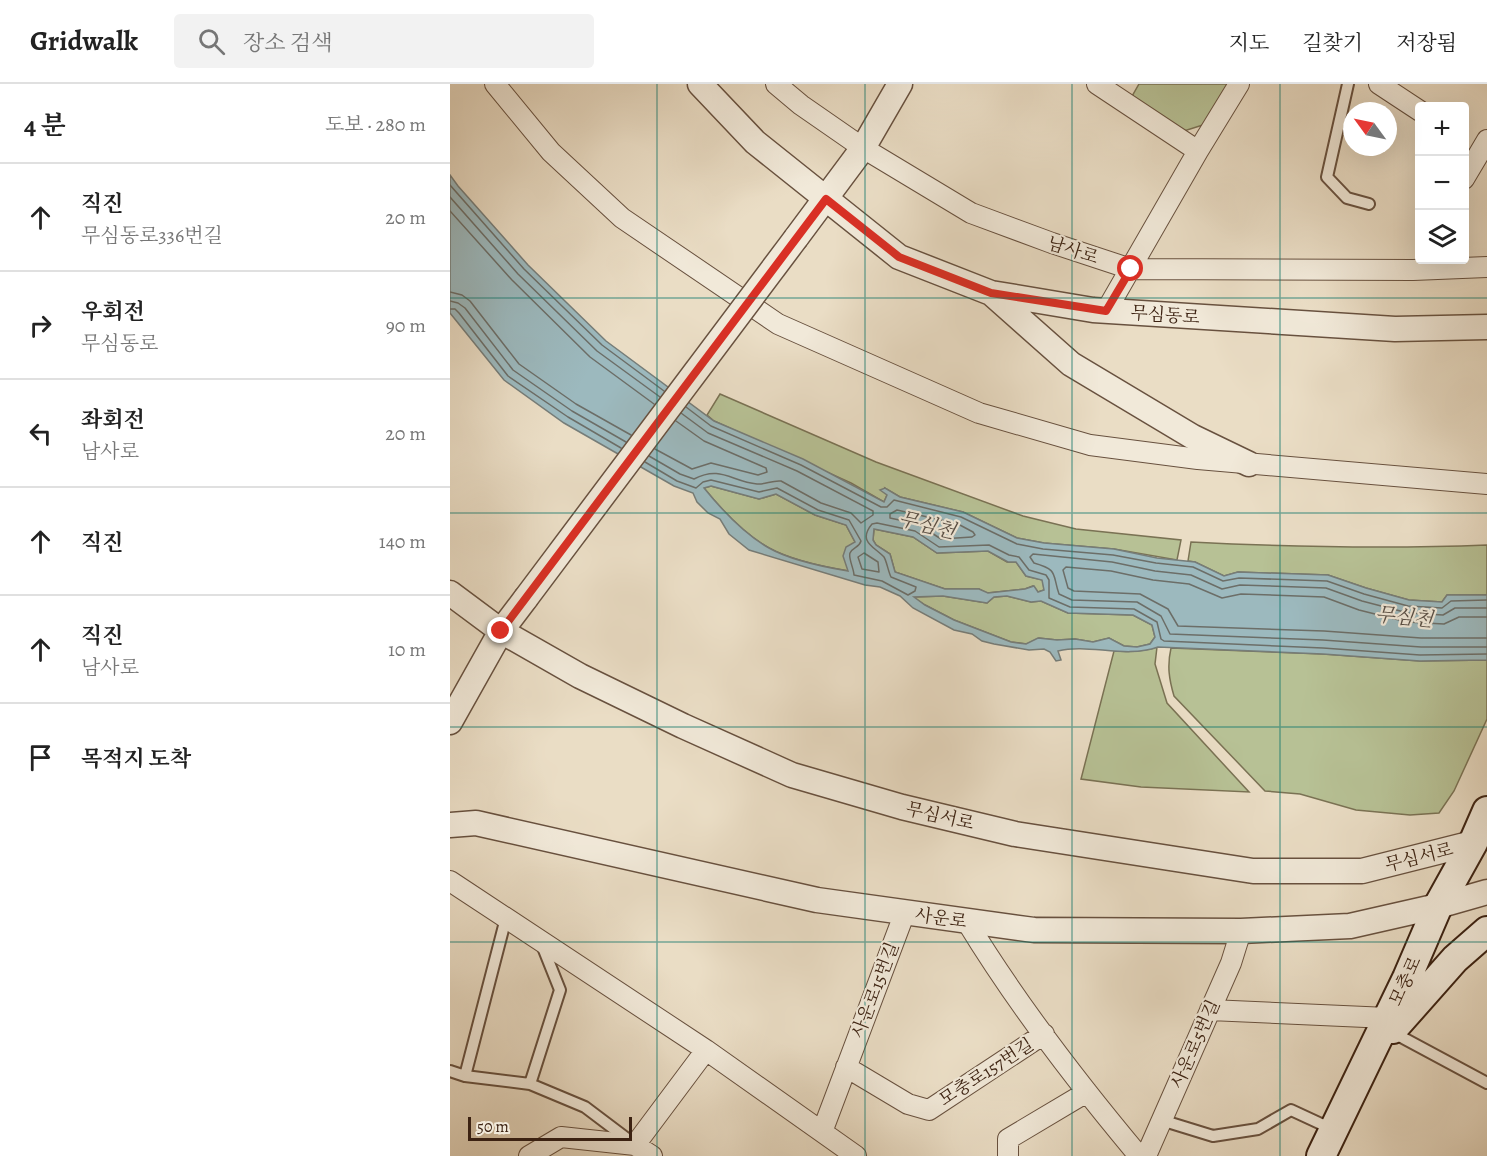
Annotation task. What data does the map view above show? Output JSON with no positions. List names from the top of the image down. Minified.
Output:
{"streets":{"main road":["모충로"],"street":["남사로","무심동로","무심서로","사운로","사운로15번길","사운로5번길","모충로157번길"]},"crossings":[["무심서로","모충로"],["사운로","모충로"],["사운로","사운로15번길"],["사운로","사운로5번길"],["사운로","모충로157번길"],["사운로15번길","모충로157번길"]],"water":["무심천"],"scale_bar":"50 m","north":"top left","page":{"header":"Gridwalk","search":"장소 검색","nav":["지도","길찾기","저장됨"],"heading":["4 분","도보 · 280 m"],"map_buttons":["+","−"],"list":[["직진","무심동로336번길","20 m"],["우회전","무심동로","90 m"],["좌회전","남사로","20 m"],["직진","140 m"],["직진","남사로","10 m"],"목적지 도착"],"scale":"50 m"}}
